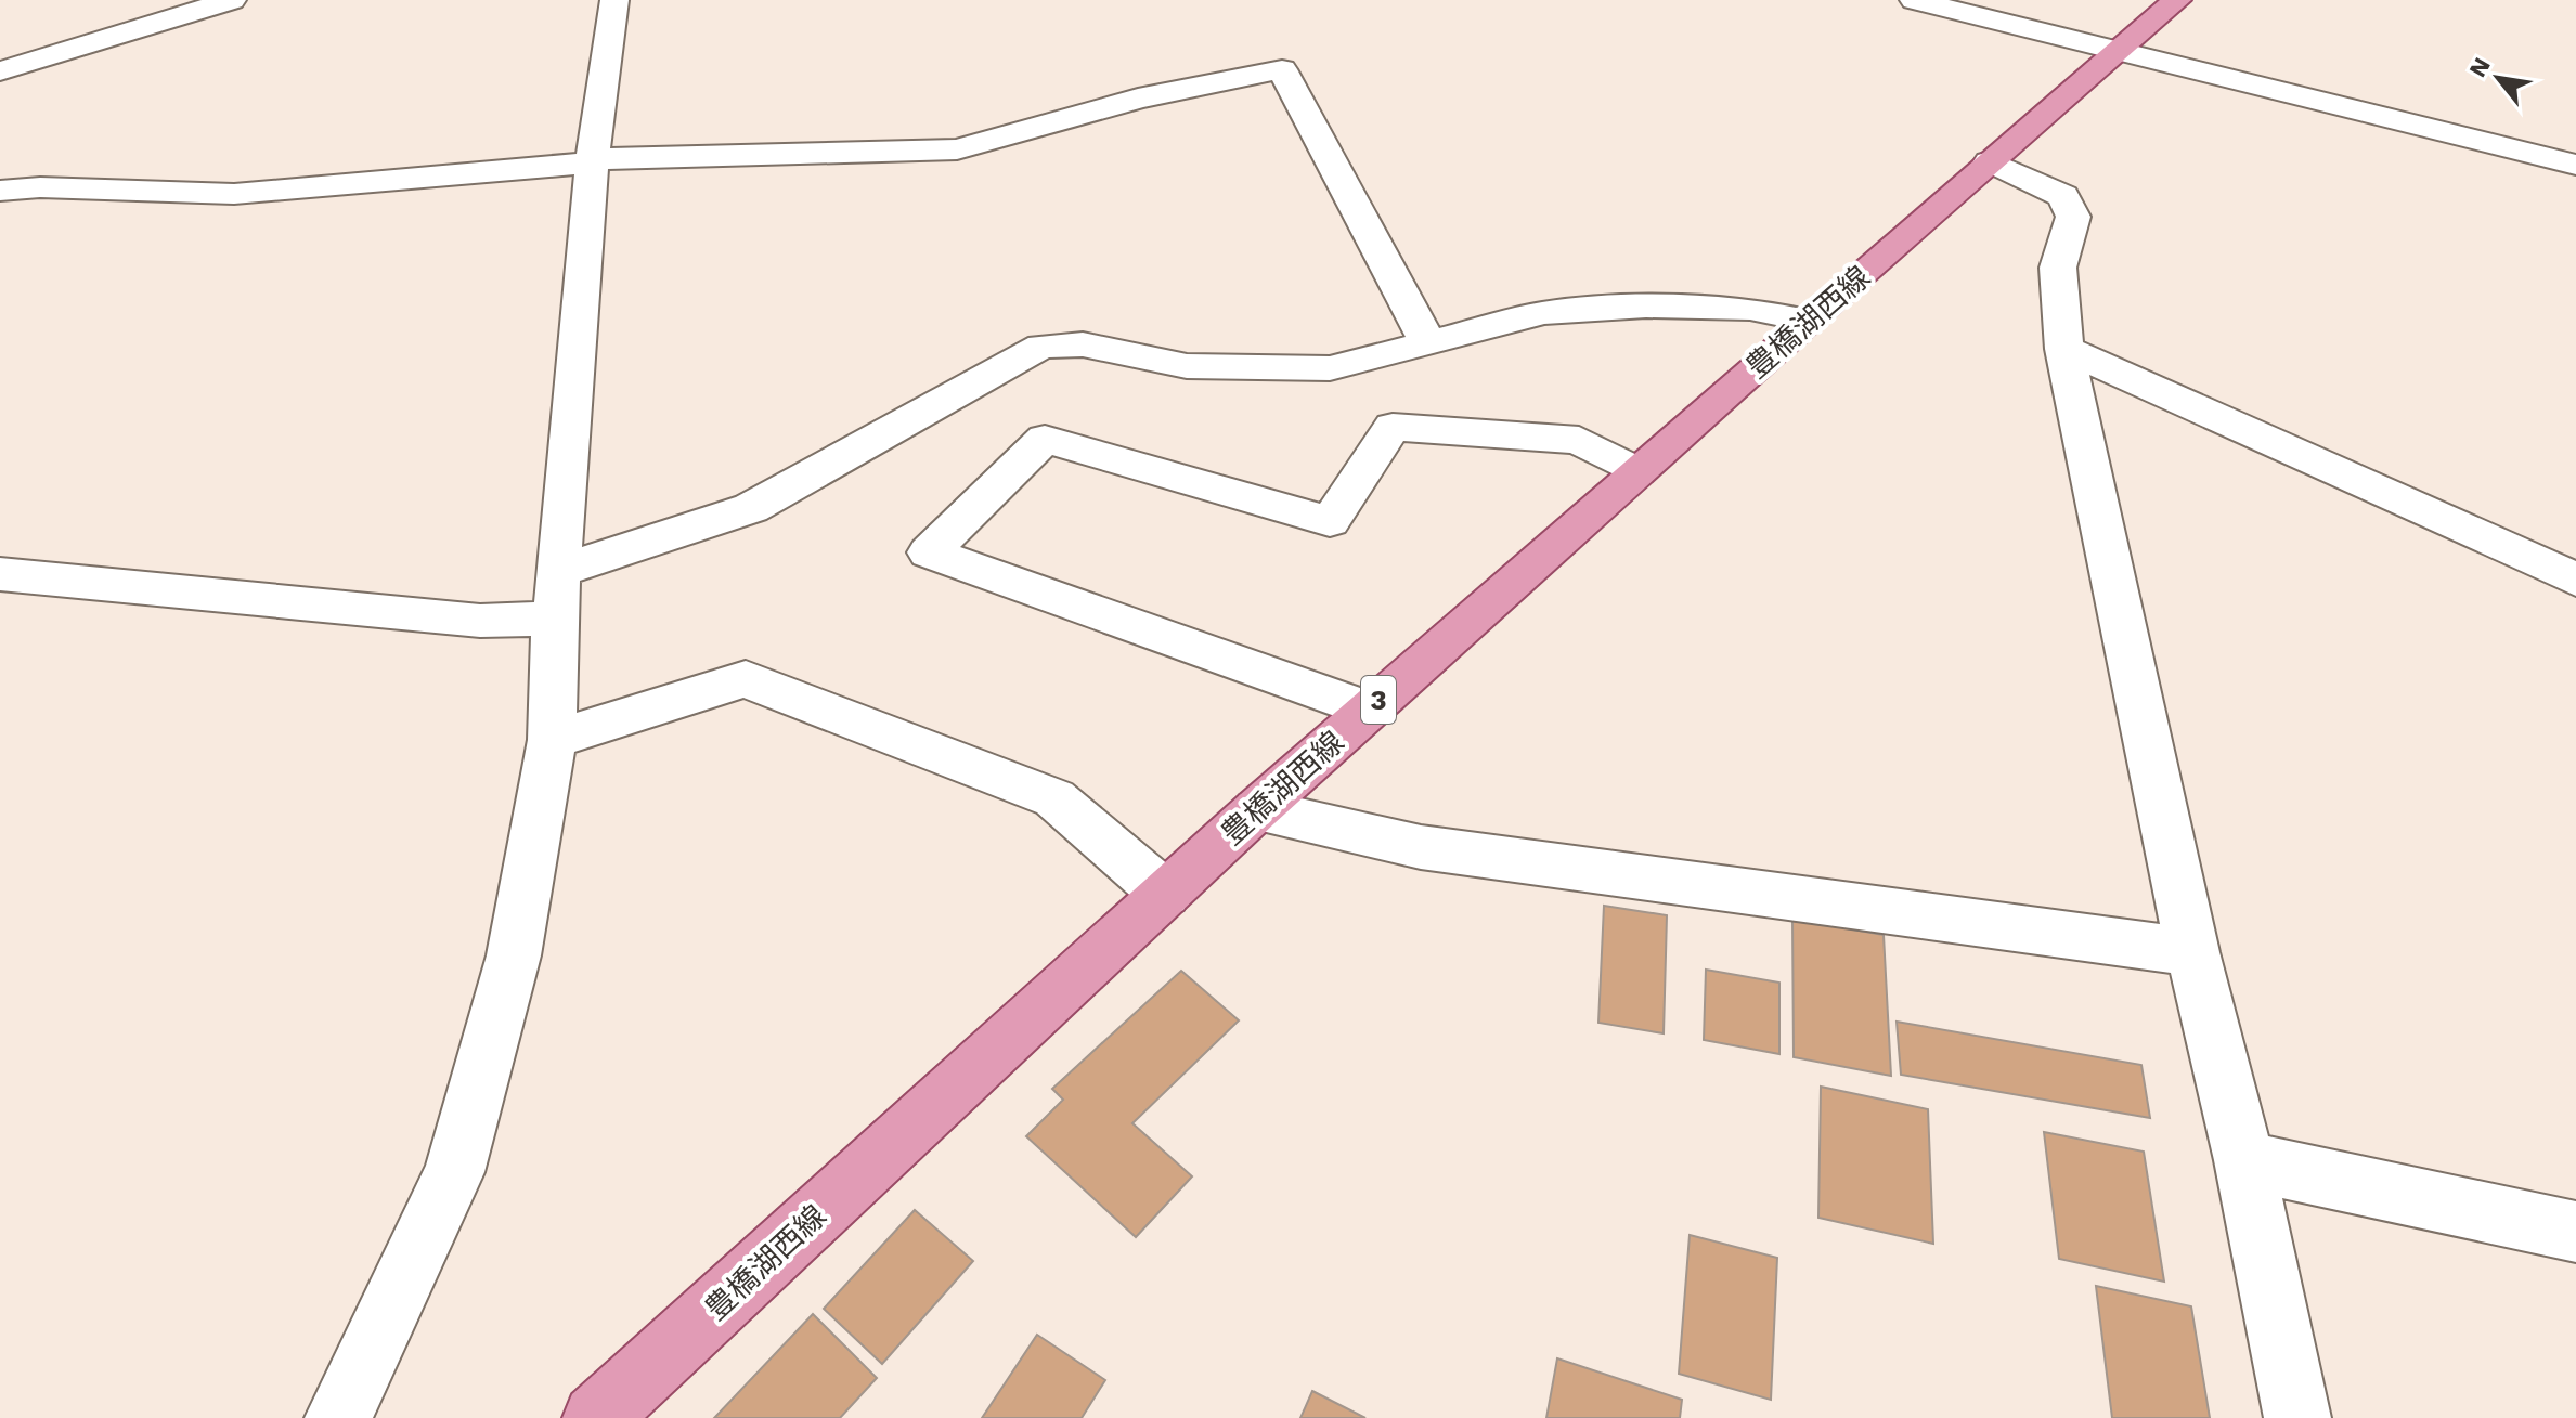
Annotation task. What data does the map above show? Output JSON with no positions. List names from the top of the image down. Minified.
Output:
{"streets":{"main road":["豊橋湖西線","3"]},"north":"top left"}
